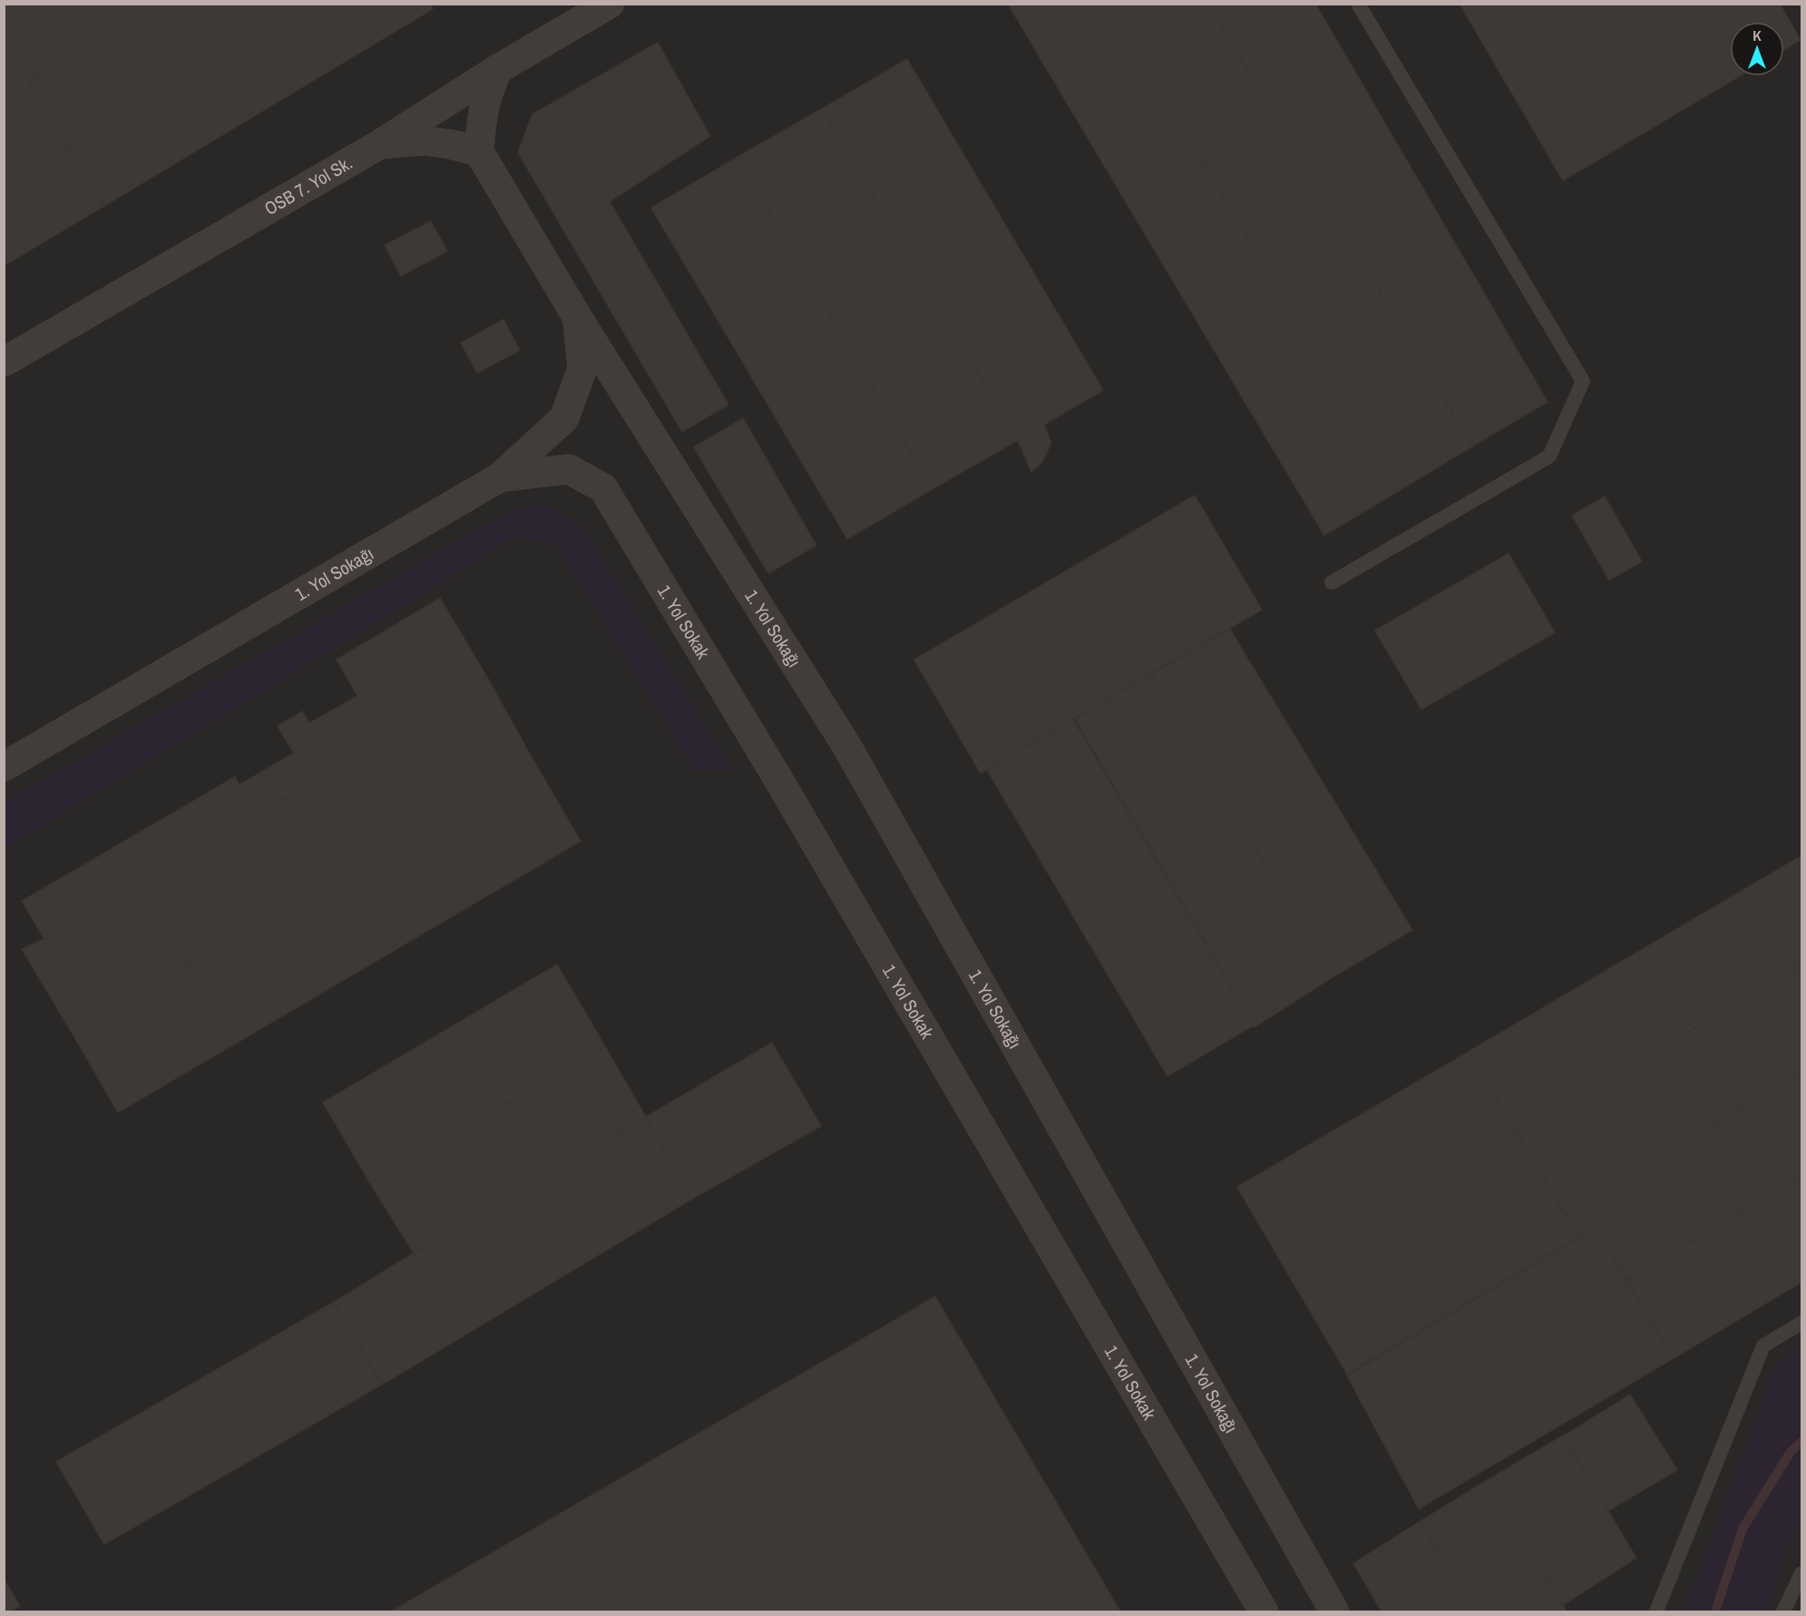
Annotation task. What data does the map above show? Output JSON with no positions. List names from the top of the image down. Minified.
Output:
{"streets":{"street":["OSB 7. Yol Sk.","1. Yol Sokağı","1. Yol Sokak"]},"crossings":[["1. Yol Sokağı","1. Yol Sokak"]],"north":"top"}
